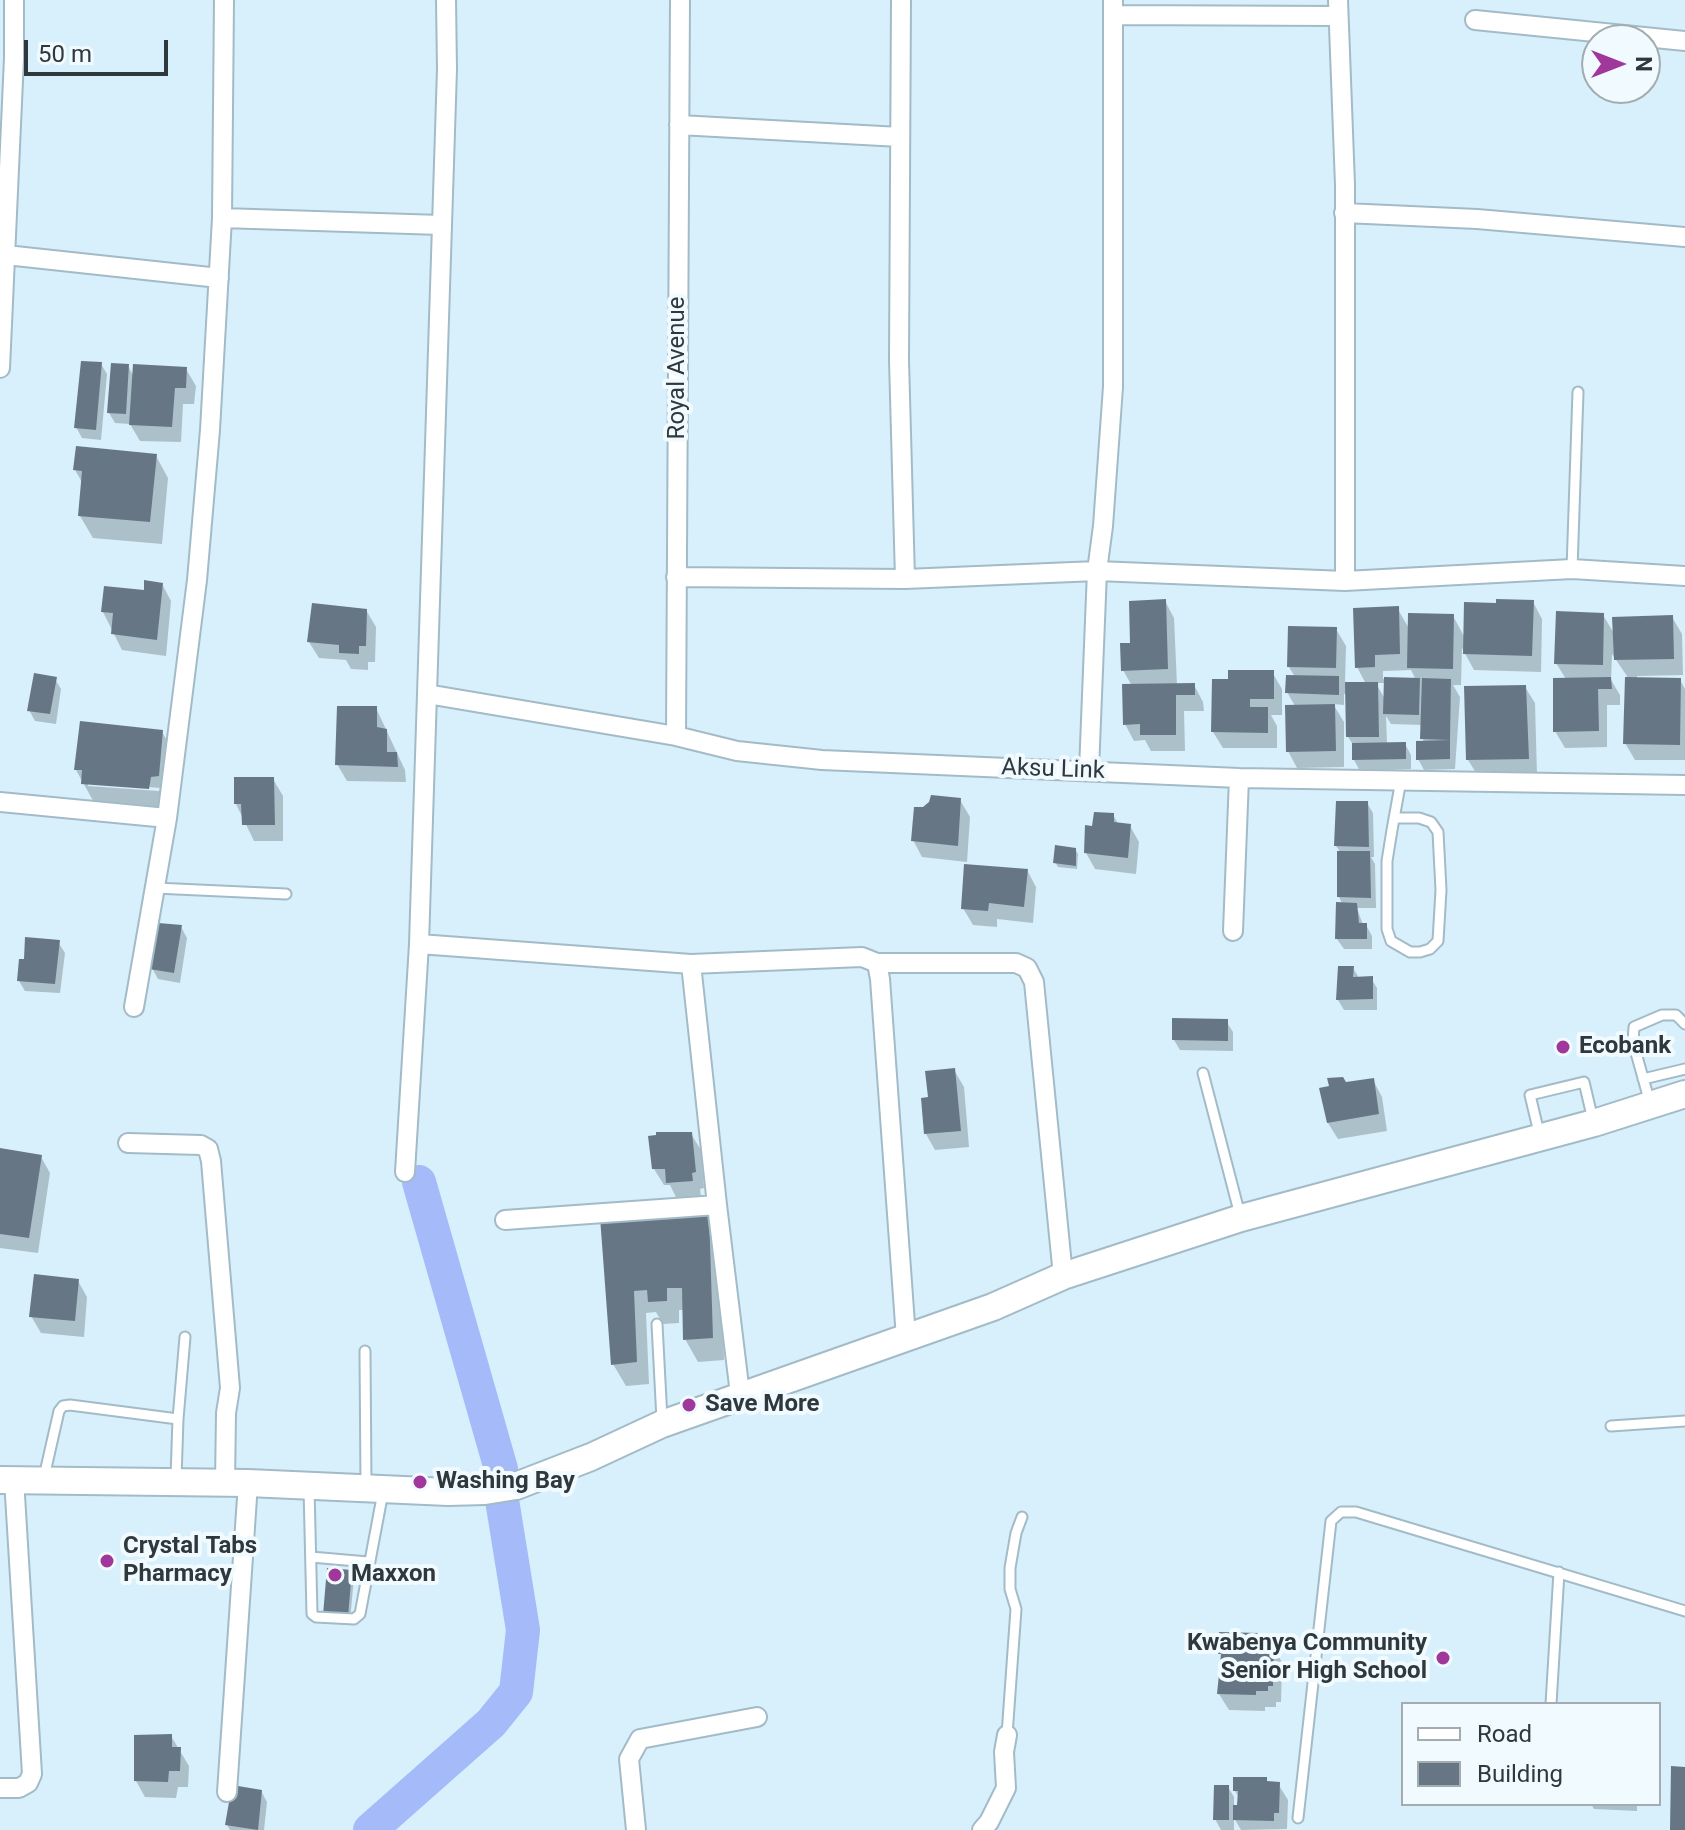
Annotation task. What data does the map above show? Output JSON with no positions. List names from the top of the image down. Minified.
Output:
{"streets":{"street":["Royal Avenue","Aksu Link"]},"crossings":[["Royal Avenue","Aksu Link"]],"places":["Ecobank","Save More","Washing Bay","Crystal Tabs Pharmacy","Maxxon","Kwabenya Community Senior High School"],"legend":["Road","Building"],"scale_bar":"50 m","north":"right"}
